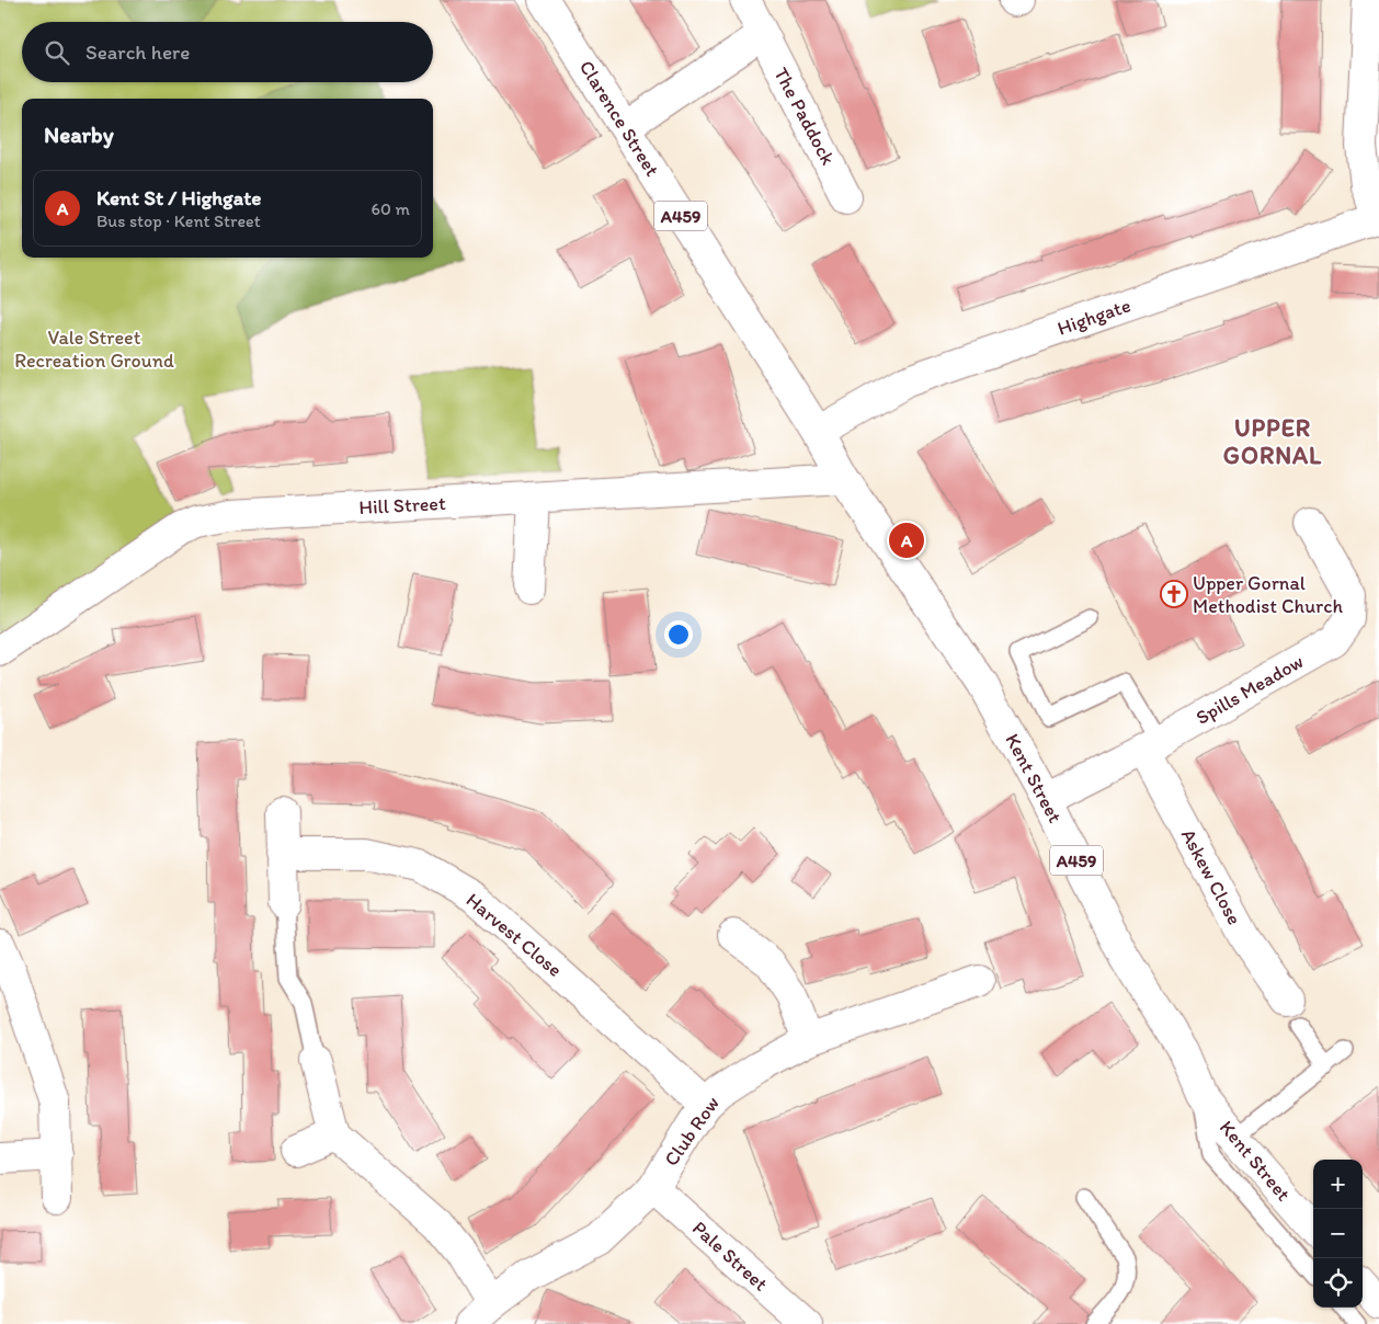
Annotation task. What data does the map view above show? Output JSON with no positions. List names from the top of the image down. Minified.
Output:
{"streets":{"street":["The Paddock","Clarence Street","A459","Highgate","Hill Street","Spills Meadow","Kent Street","Askew Close","Harvest Close","Club Row","Pale Street"]},"crossings":[["Clarence Street","Highgate"],["Clarence Street","Kent Street"],["Highgate","Kent Street"],["Hill Street","Kent Street"],["Spills Meadow","Kent Street"],["Spills Meadow","Askew Close"],["Harvest Close","Club Row"],["Club Row","Pale Street"]],"districts":["UPPER GORNAL"],"parks":["Vale Street Recreation Ground"],"places":{"church":["Upper Gornal Methodist Church"]},"page":{"search":"Search here","heading":"Nearby","list":[{"mark":"A","name":"Kent St / Highgate","note":"Bus stop · Kent Street","value":"60 m"}],"pins":"A","map_buttons":["+","−"]}}
